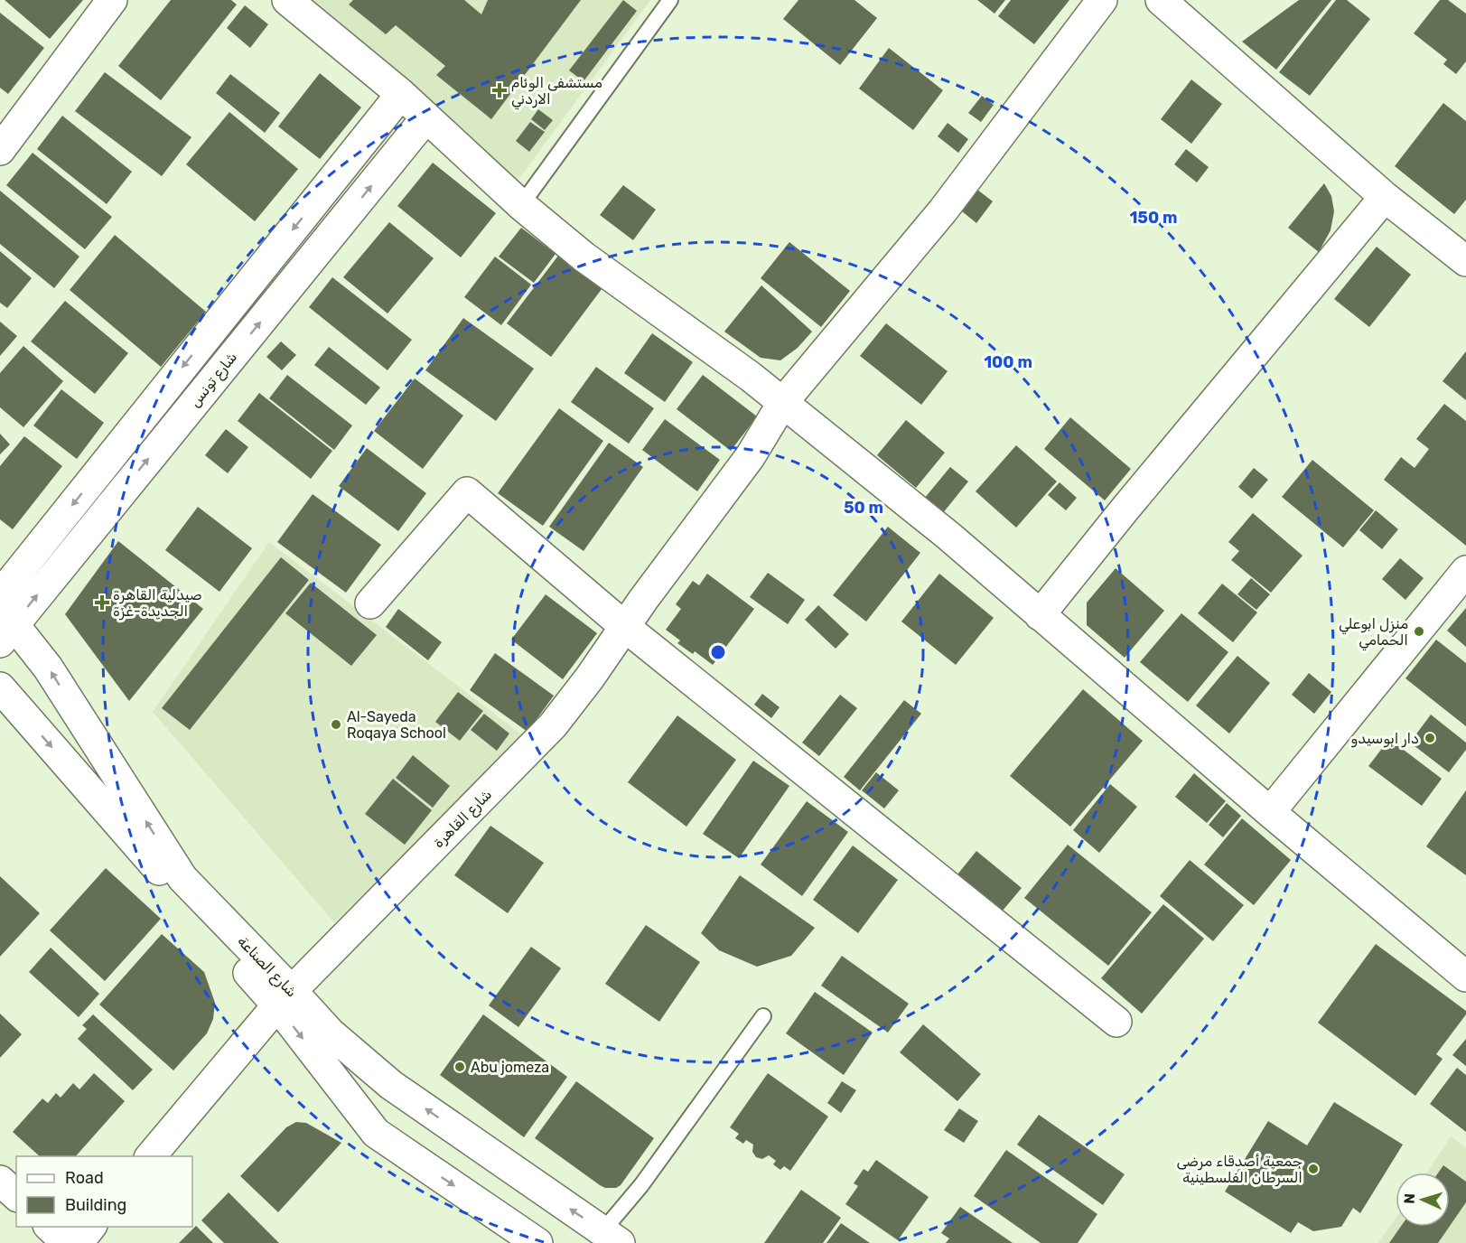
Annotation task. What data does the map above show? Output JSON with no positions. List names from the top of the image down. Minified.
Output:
{"streets":{"street":["شارع تونس","شارع القاهرة","شارع الصناعة"]},"crossings":[["شارع تونس","شارع الصناعة"],["شارع القاهرة","شارع الصناعة"]],"places":{"health":["مستشفى الوئام الاردني","صيدلية القاهرة الجديدة-غزة"],"other":["منزل ابوعلي الحمامي","Al-Sayeda Roqaya School","دار ابوسيدو","Abu jomeza","جمعية أصدقاء مرضى السرطان الفلسطينية"]},"legend":["Road","Building"],"north":"left","rings":["150 m","100 m","50 m"]}
